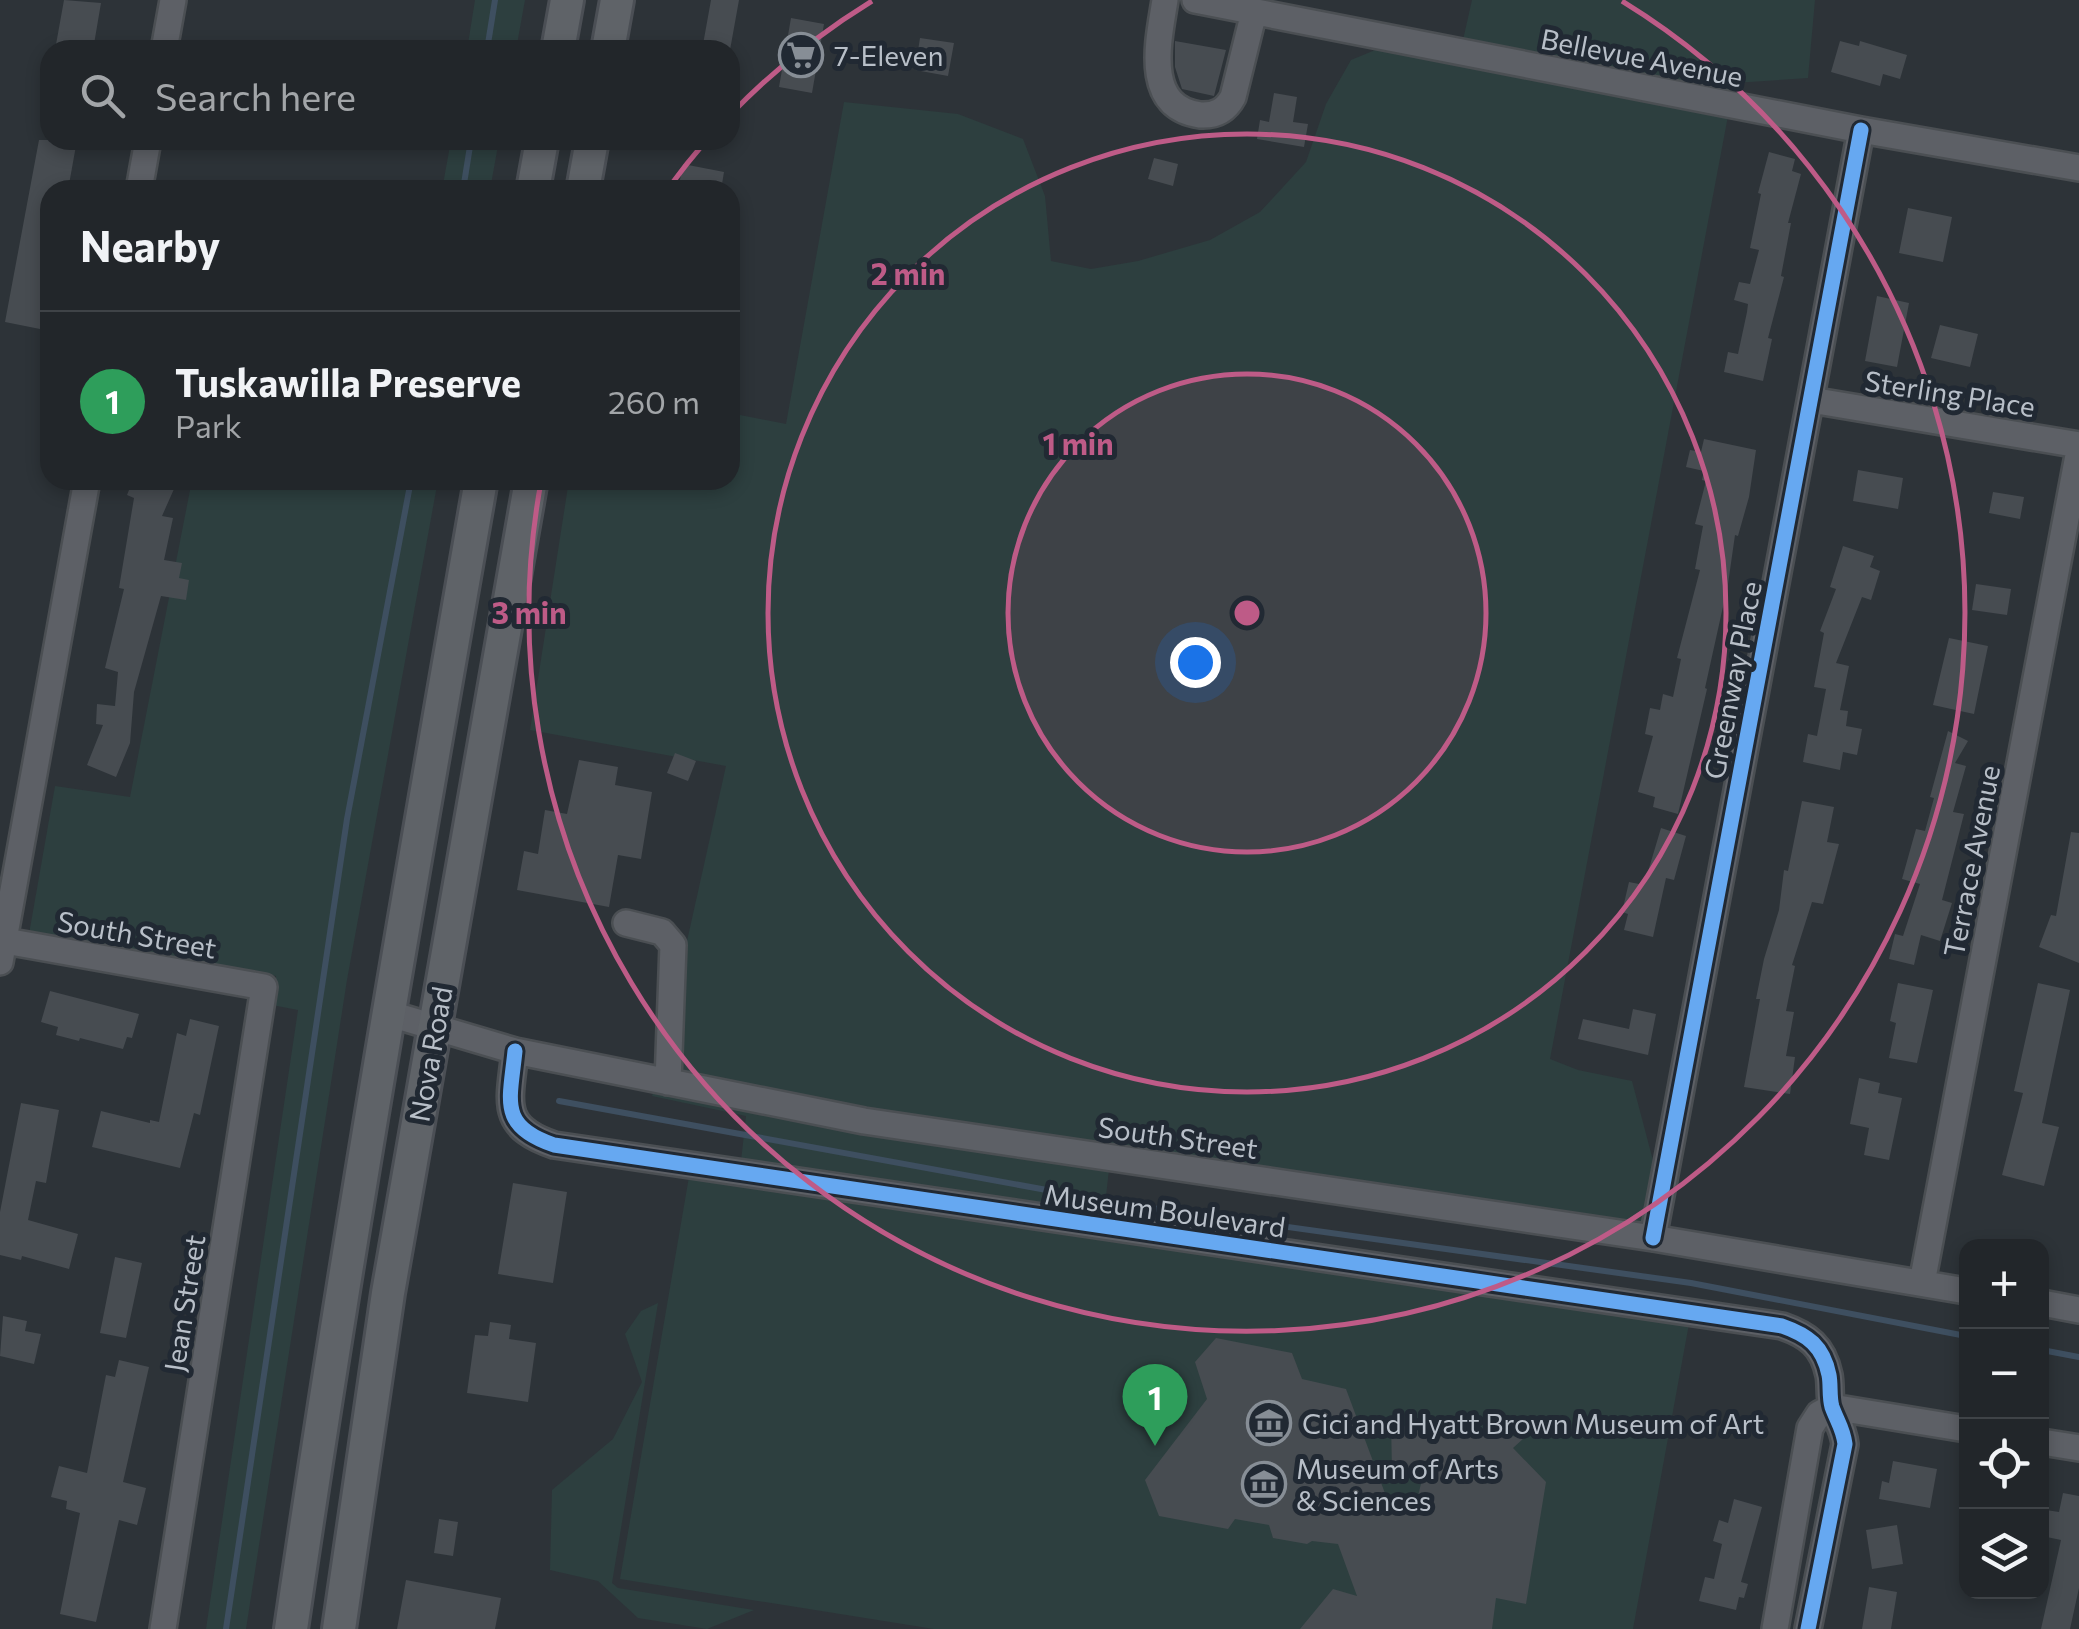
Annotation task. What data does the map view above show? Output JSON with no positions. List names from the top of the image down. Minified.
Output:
{"streets":{"main road":["Nova Road"],"street":["Bellevue Avenue","Sterling Place","Greenway Place","Terrace Avenue","South Street","Museum Boulevard","Jean Street"]},"crossings":[["Bellevue Avenue","Greenway Place"],["Sterling Place","Greenway Place"],["Sterling Place","Terrace Avenue"],["Greenway Place","South Street"],["Terrace Avenue","South Street"],["South Street","Nova Road"],["South Street","Museum Boulevard"],["South Street","Jean Street"]],"places":{"supermarket":["7-Eleven"],"museum":["Cici and Hyatt Brown Museum of Art","Museum of Arts & Sciences"]},"page":{"search":"Search here","heading":"Nearby","list":[{"mark":"1","name":"Tuskawilla Preserve","note":"Park","value":"260 m"}],"map_buttons":["+","−"],"pins":"1"},"rings":["2 min","1 min","3 min"]}
